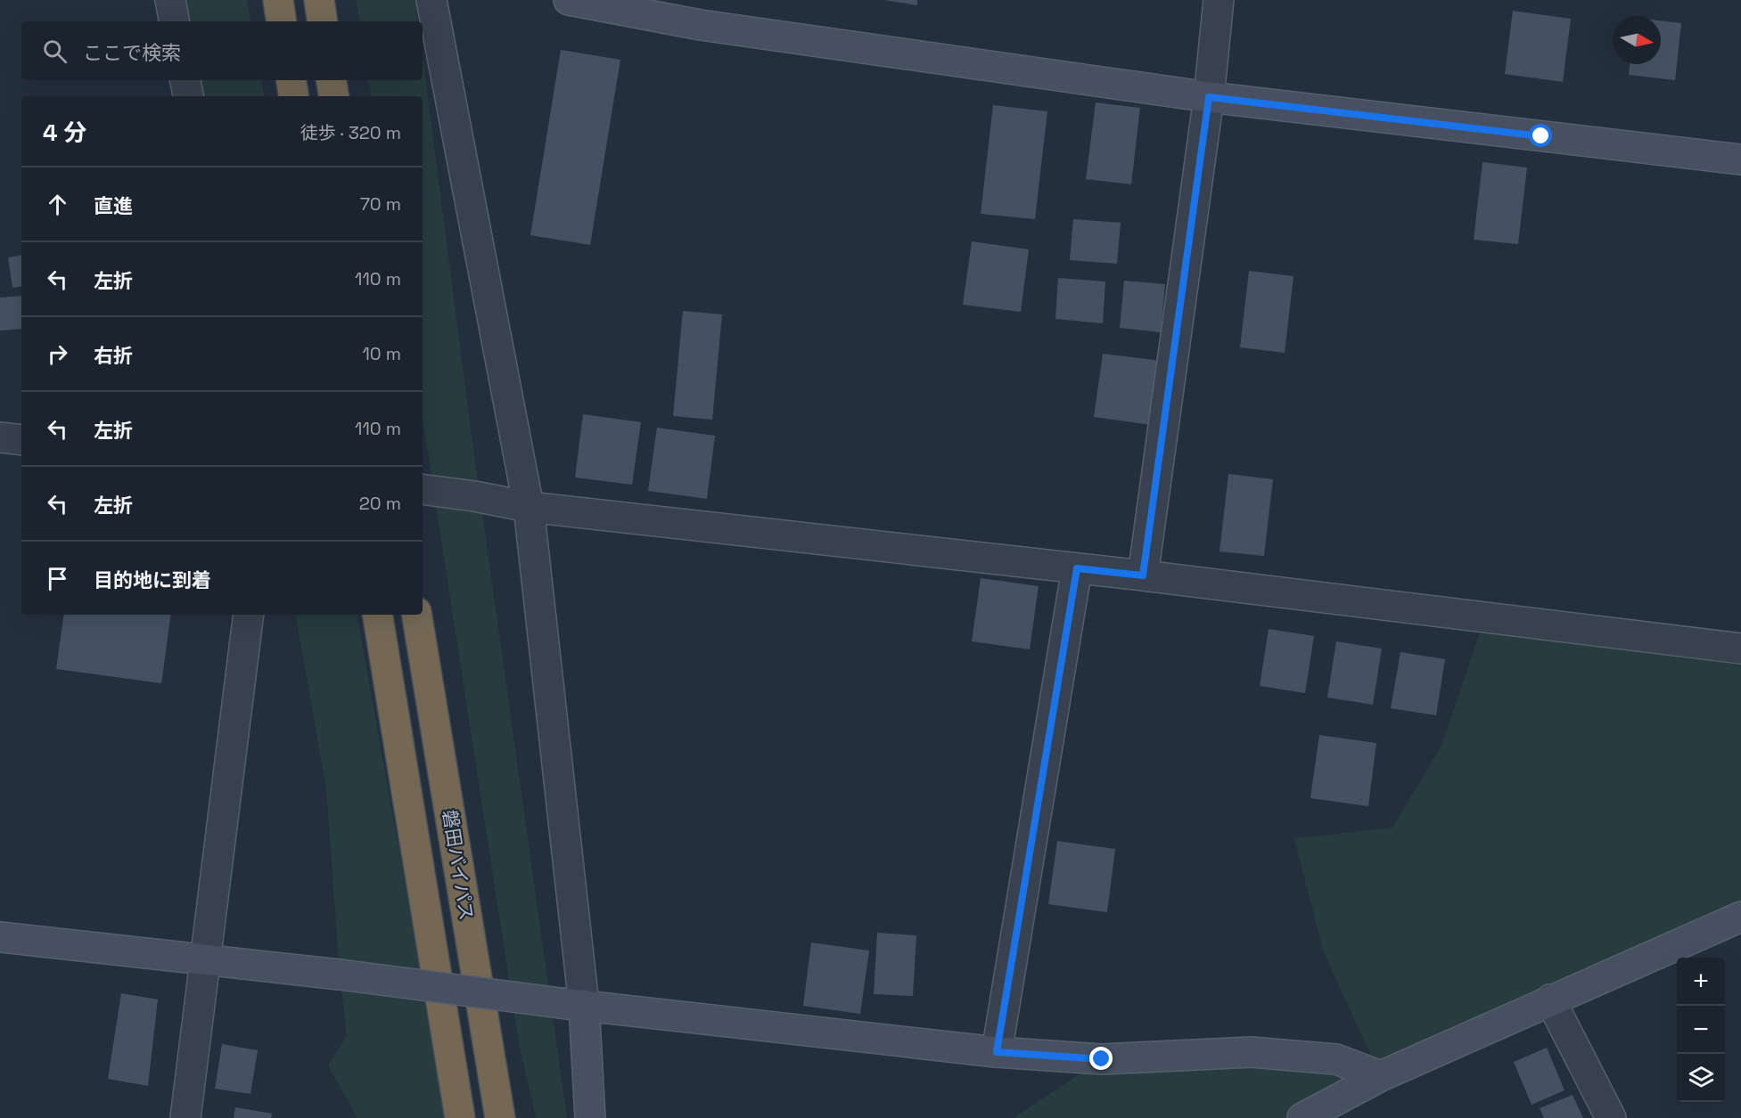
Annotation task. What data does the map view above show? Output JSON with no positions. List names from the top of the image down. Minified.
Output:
{"streets":{"highway":["磐田バイパス"]},"north":"right","page":{"search":"ここで検索","heading":["4 分","徒歩 · 320 m"],"list":[["直進","70 m"],["左折","110 m"],["右折","10 m"],["左折","110 m"],["左折","20 m"],"目的地に到着"],"map_buttons":["+","−"]}}
